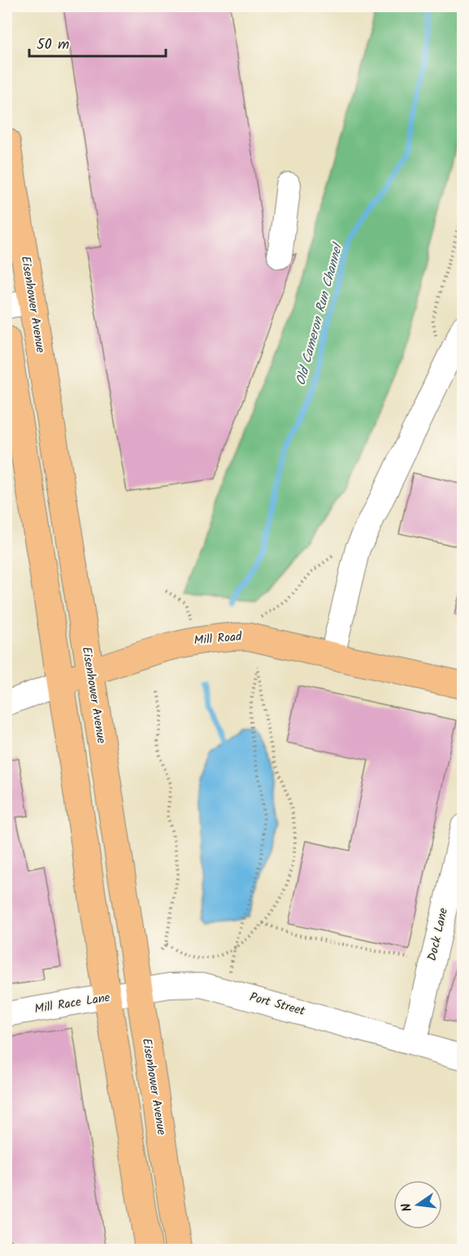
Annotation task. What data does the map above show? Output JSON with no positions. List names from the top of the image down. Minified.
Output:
{"streets":{"main road":["Eisenhower Avenue","Mill Road"],"street":["Dock Lane","Mill Race Lane","Port Street"]},"crossings":[["Eisenhower Avenue","Mill Road"],["Eisenhower Avenue","Mill Race Lane"],["Eisenhower Avenue","Port Street"],["Dock Lane","Port Street"],["Mill Race Lane","Port Street"]],"water":["Old Cameron Run Channel"],"scale_bar":"50 m","north":"left"}
